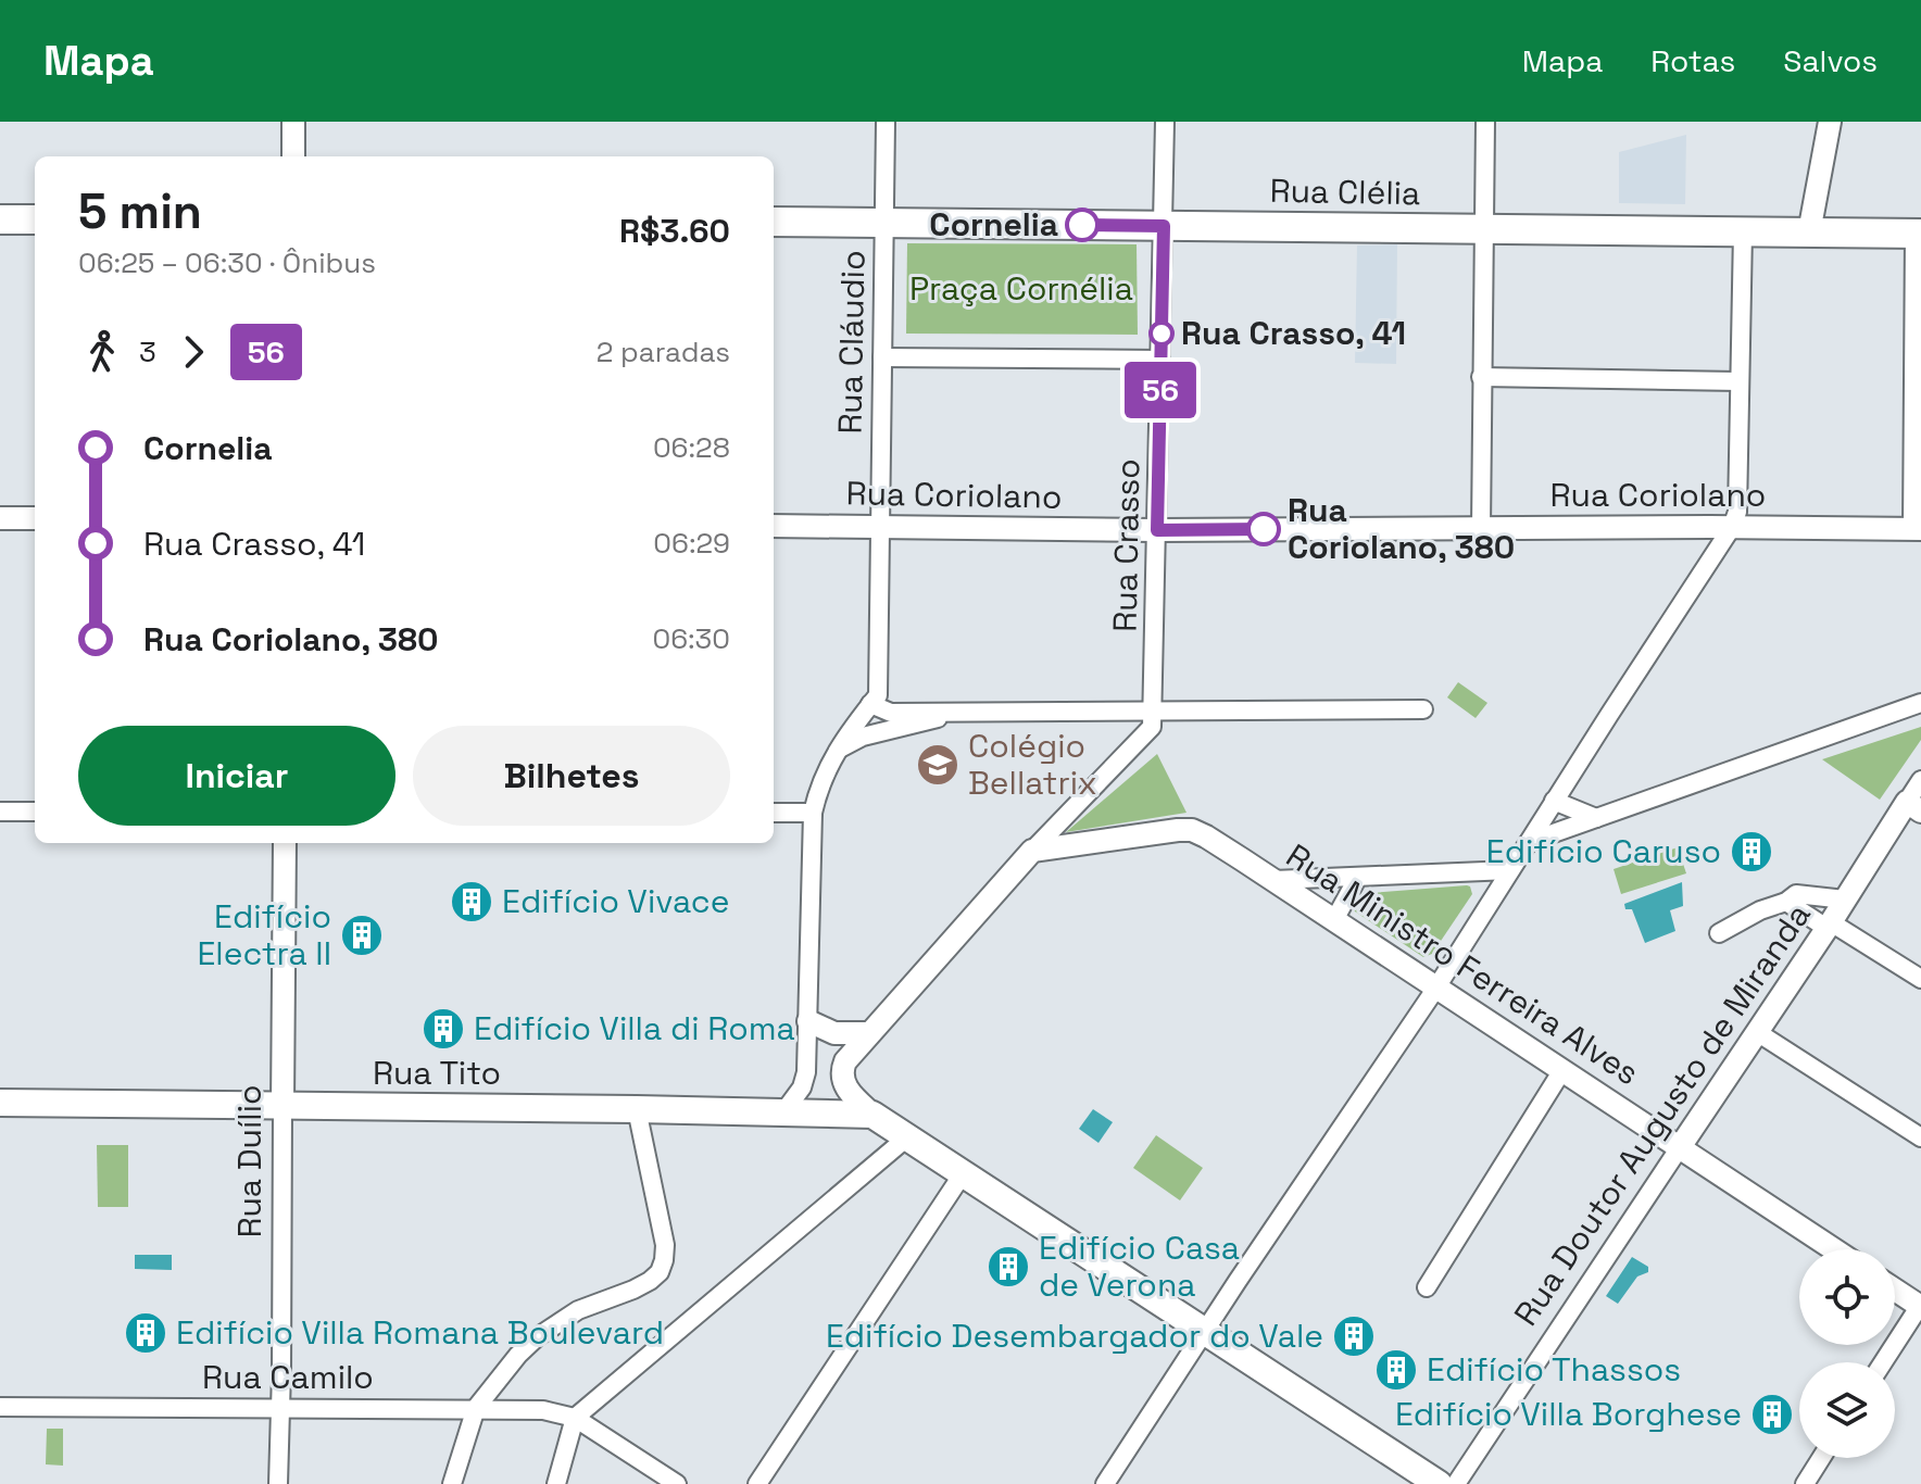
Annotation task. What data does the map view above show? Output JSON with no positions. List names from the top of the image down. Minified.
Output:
{"streets":{"main road":["Rua Clélia","Rua Tito"],"street":["Rua Cláudio","Rua Coriolano","Rua Crasso","Rua Ministro Ferreira Alves","Rua Doutor Augusto de Miranda","Rua Duílio","Rua Camilo"]},"crossings":[["Rua Clélia","Rua Cláudio"],["Rua Clélia","Rua Crasso"],["Rua Cláudio","Rua Coriolano"],["Rua Cláudio","Rua Tito"],["Rua Coriolano","Rua Crasso"],["Rua Ministro Ferreira Alves","Rua Doutor Augusto de Miranda"],["Rua Tito","Rua Duílio"],["Rua Duílio","Rua Camilo"]],"parks":["Praça Cornélia"],"places":{"other":["Cornelia","Rua Crasso, 41","Rua Coriolano, 380"],"school or university":["Colégio Bellatrix"],"building":["Edifício Caruso","Edifício Vivace","Edifício Electra II","Edifício Villa di Roma","Edifício Casa de Verona","Edifício Villa Romana Boulevard","Edifício Desembargador do Vale","Edifício Thassos","Edifício Villa Borghese"]},"lines":["bus line 56"],"page":{"header":"Mapa","nav":["Mapa","Rotas","Salvos"],"on_map":"56","heading":["5 min","06:25 – 06:30 · Ônibus","R$3.60"],"legs":["3","56","2 paradas"],"list":[{"name":"Cornelia","value":"06:28"},{"name":"Rua Crasso, 41","value":"06:29"},{"name":"Rua Coriolano, 380","value":"06:30"}],"buttons":["Iniciar","Bilhetes"]}}
